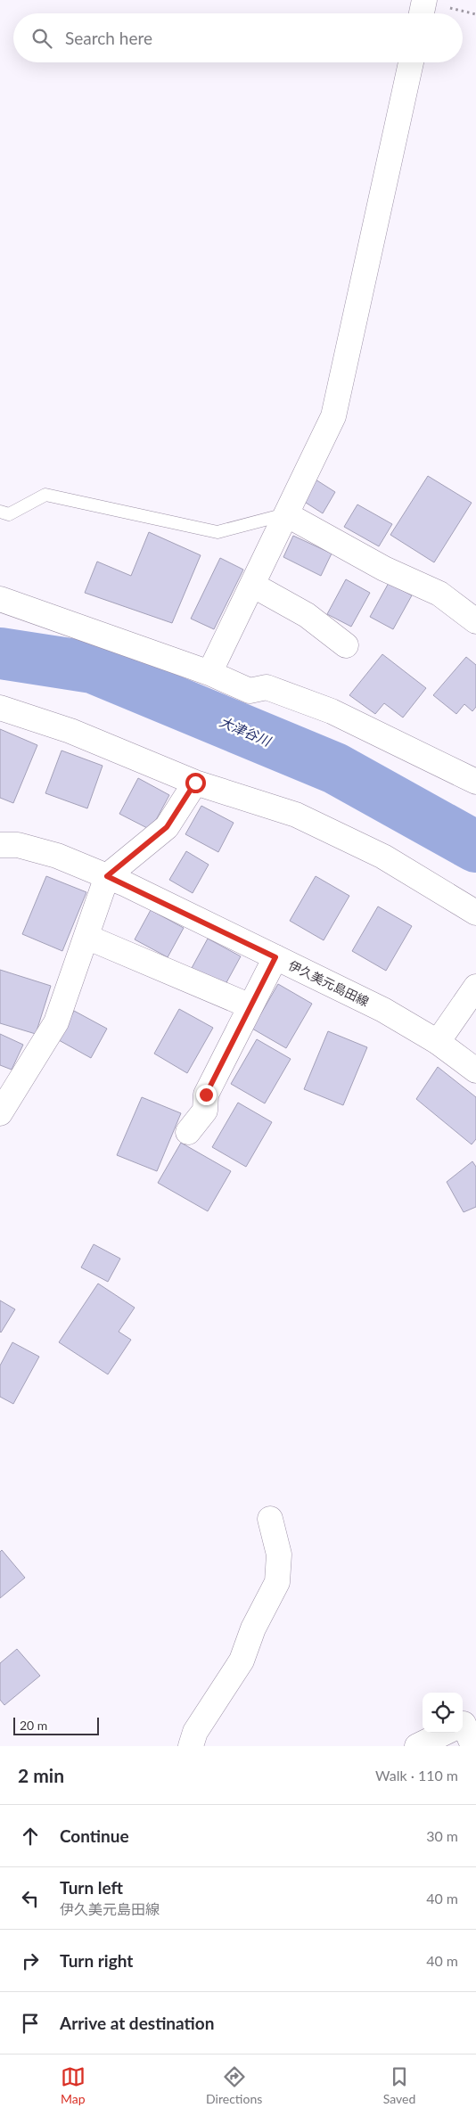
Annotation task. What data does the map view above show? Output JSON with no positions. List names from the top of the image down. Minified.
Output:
{"streets":{"street":["伊久美元島田線"]},"water":["大津谷川"],"scale_bar":"20 m","page":{"search":"Search here","scale":"20 m","heading":["2 min","Walk · 110 m"],"list":[["Continue","30 m"],["Turn left","伊久美元島田線","40 m"],["Turn right","40 m"],"Arrive at destination"],"nav":["Map","Directions","Saved"]}}
